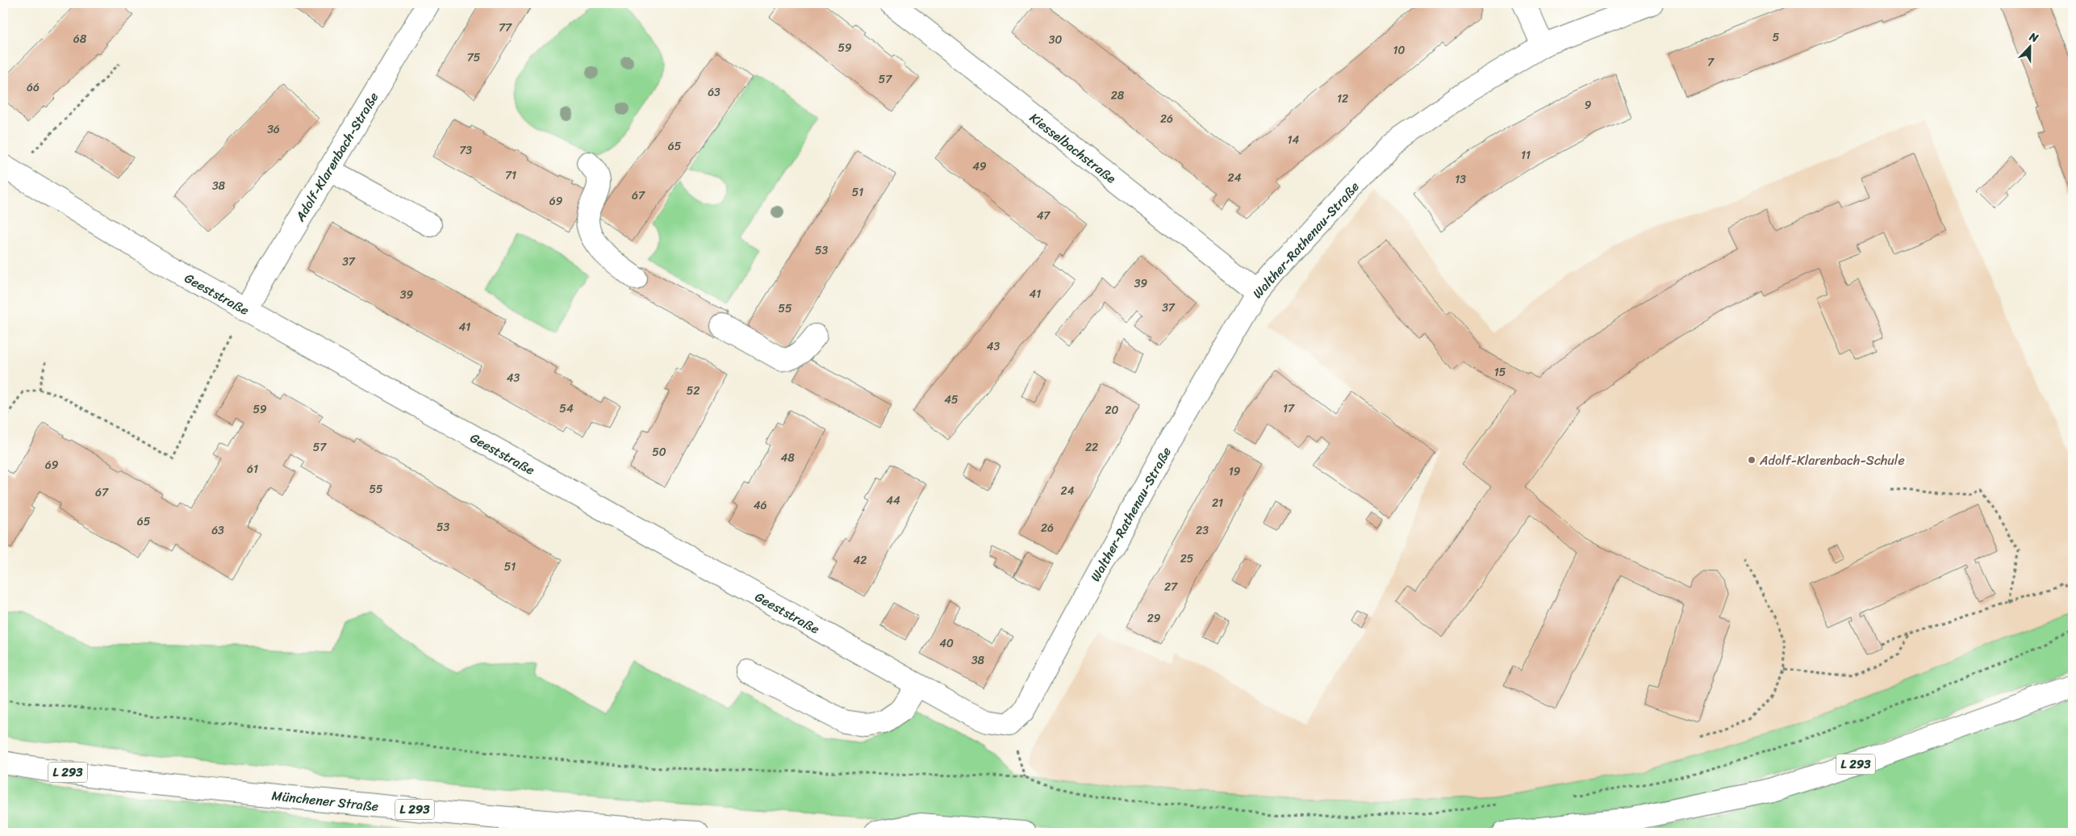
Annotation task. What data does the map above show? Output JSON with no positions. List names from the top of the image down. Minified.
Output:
{"streets":{"main road":["Kiesselbachstraße","Adolf-Klarenbach-Straße","Walther-Rathenau-Straße","Geeststraße","L 293","Münchener Straße"]},"crossings":[["Kiesselbachstraße","Walther-Rathenau-Straße"],["Adolf-Klarenbach-Straße","Geeststraße"],["Walther-Rathenau-Straße","Geeststraße"]],"places":["Adolf-Klarenbach-Schule"],"house_numbers":["77","5","68","30","59","10","75","7","57","66","63","28","12","9","26","36","14","65","73","11","49","71","24","13","38","51","67","69","47","53","37","39","41","39","37","55","41","43","15","43","52","45","54","17","59","20","57","22","50","48","69","61","19","55","24","67","44","21","46","65","53","26","63","23","25","42","51","27","29","40","38"],"north":"top"}
